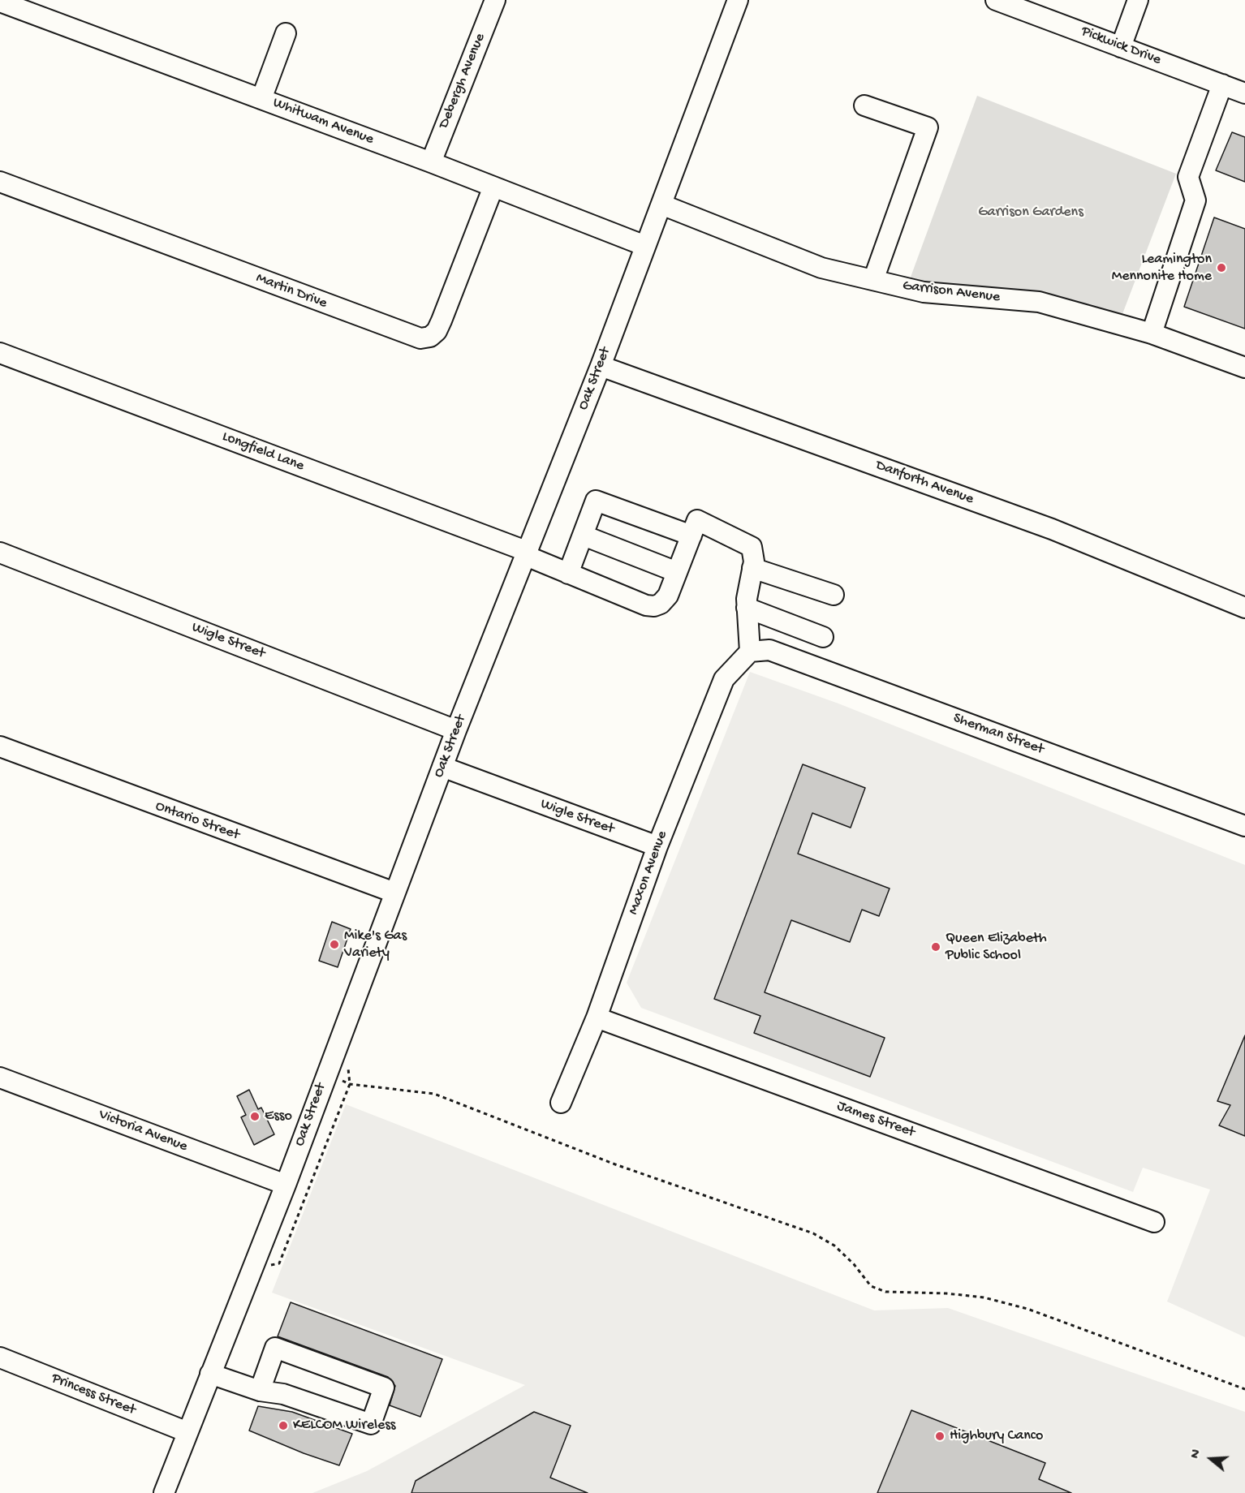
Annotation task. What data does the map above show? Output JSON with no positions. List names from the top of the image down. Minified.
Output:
{"streets":{"street":["Pickwick Drive","Debergh Avenue","Whitwam Avenue","Martin Drive","Garrison Avenue","Oak Street","Longfield Lane","Danforth Avenue","Wigle Street","Sherman Street","Ontario Street","Maxon Avenue","James Street","Victoria Avenue","Princess Street"]},"crossings":[["Debergh Avenue","Whitwam Avenue"],["Whitwam Avenue","Martin Drive"],["Whitwam Avenue","Oak Street"],["Garrison Avenue","Oak Street"],["Oak Street","Longfield Lane"],["Oak Street","Danforth Avenue"],["Oak Street","Wigle Street"],["Oak Street","Ontario Street"],["Oak Street","Victoria Avenue"],["Oak Street","Princess Street"],["Wigle Street","Maxon Avenue"],["Sherman Street","Maxon Avenue"],["Maxon Avenue","James Street"]],"parks":["Garrison Gardens"],"places":["Leamington Mennonite Home","Mike's Gas Variety","Queen Elizabeth Public School","Esso","KELCOM Wireless","Highbury Canco"],"north":"left"}
